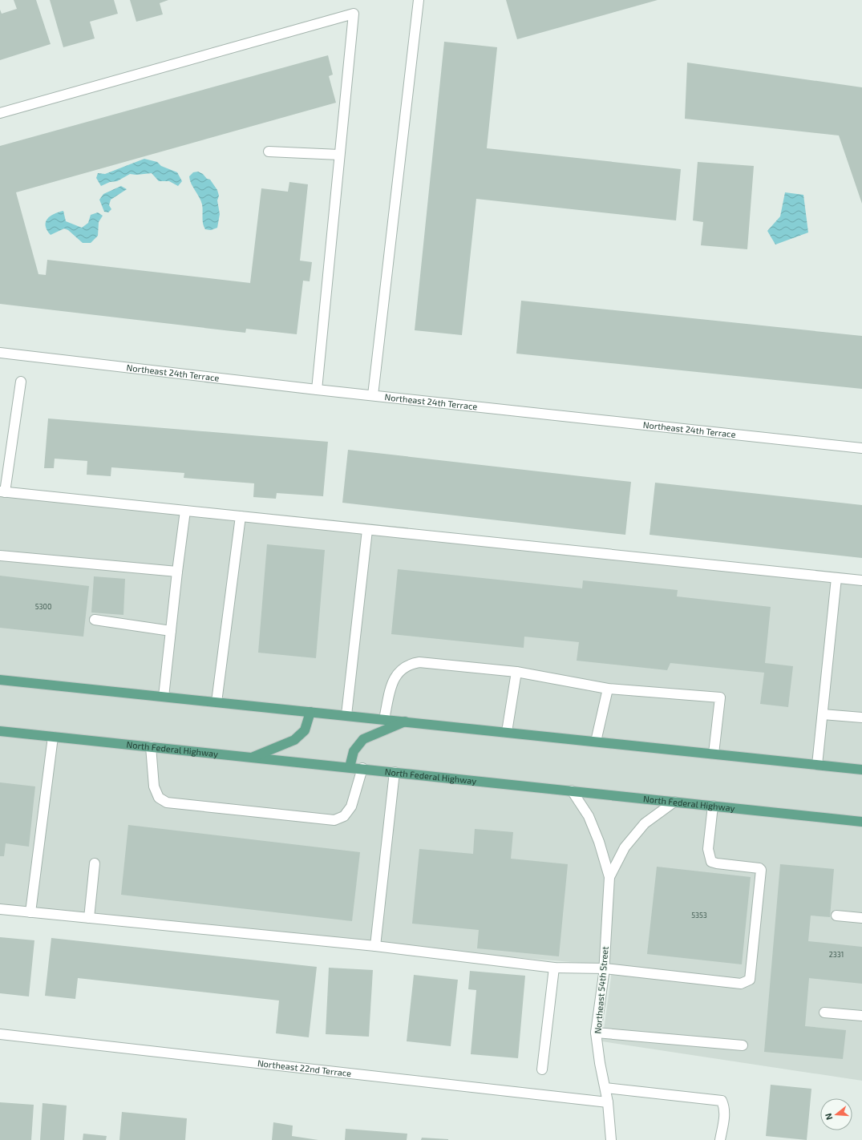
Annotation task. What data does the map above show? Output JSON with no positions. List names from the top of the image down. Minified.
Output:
{"streets":{"main road":["North Federal Highway"],"street":["Northeast 24th Terrace","Northeast 54th Street","Northeast 22nd Terrace"]},"crossings":[["North Federal Highway","Northeast 54th Street"],["Northeast 54th Street","Northeast 22nd Terrace"]],"house_numbers":["5300","5353","2331"],"north":"left"}
